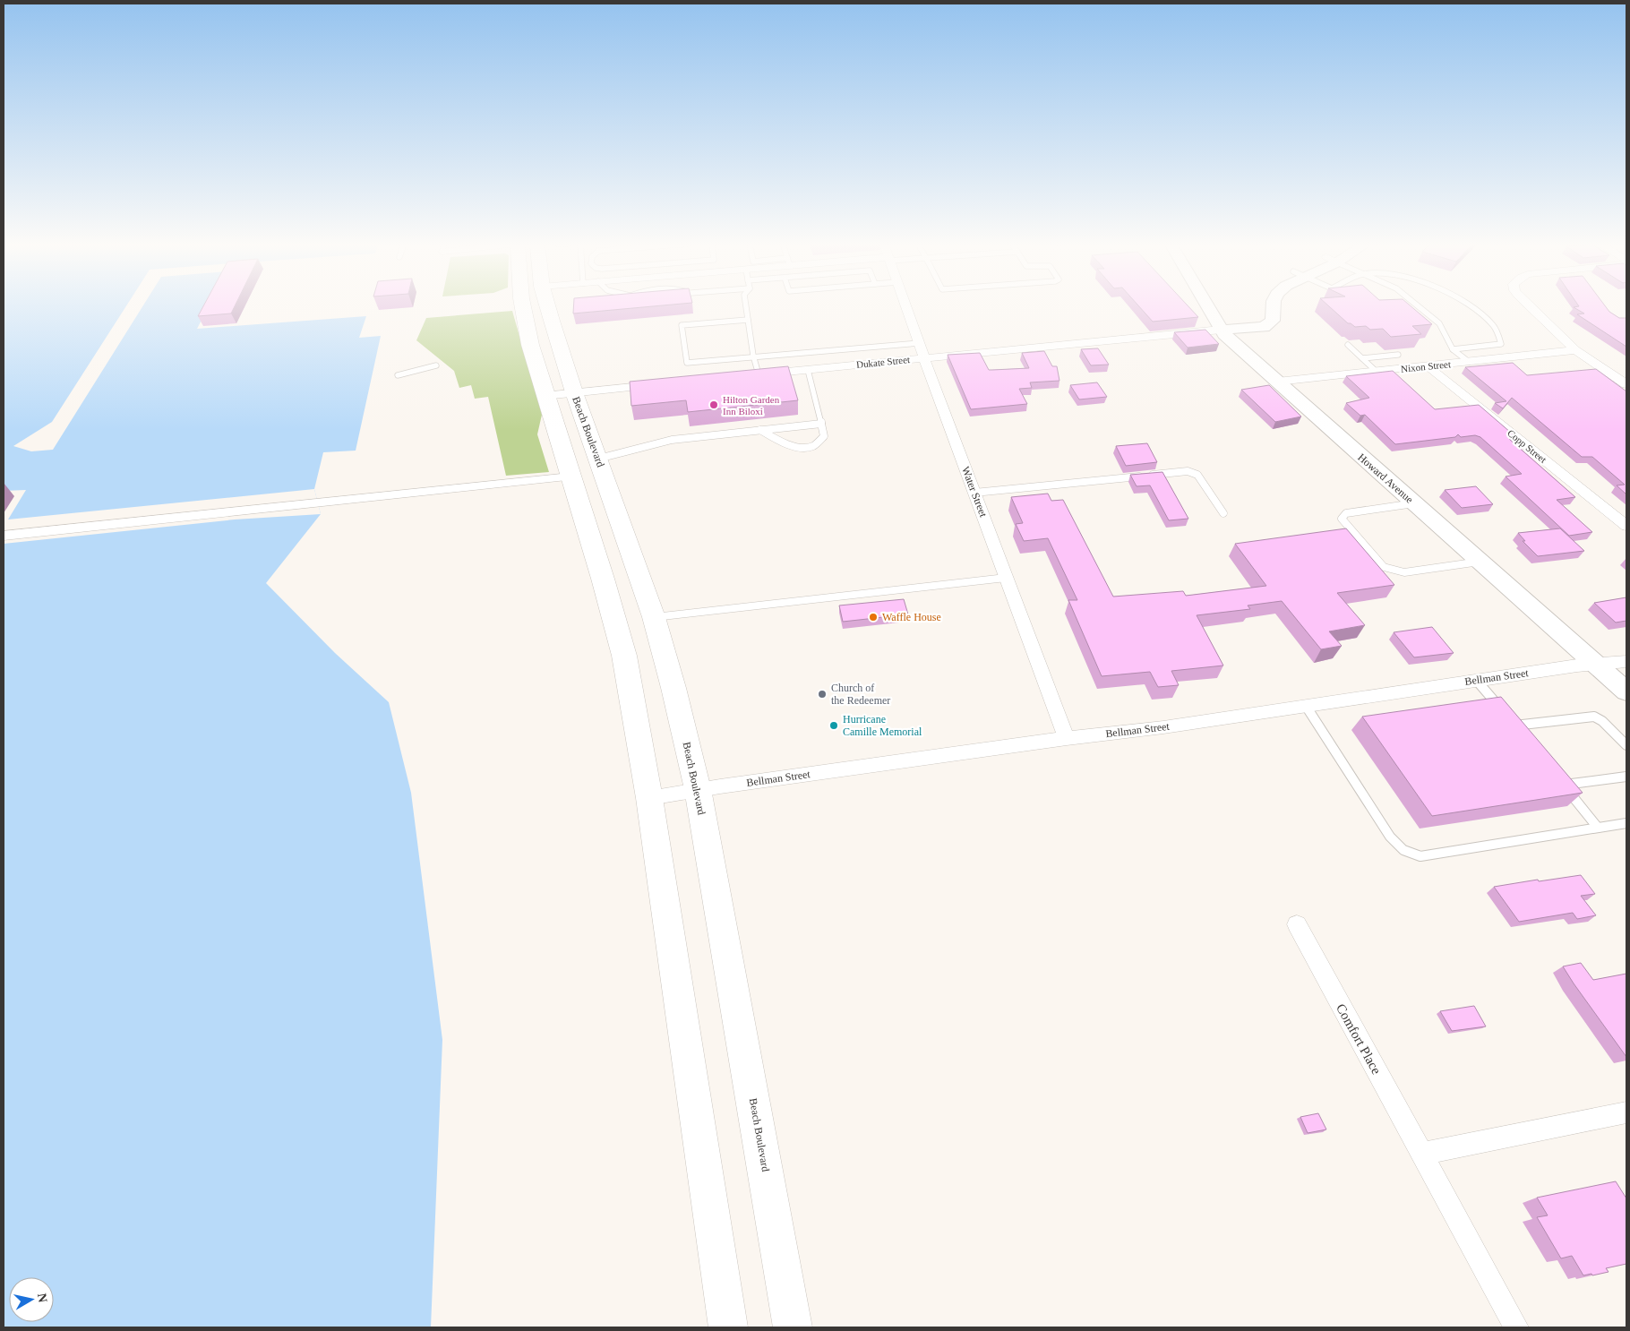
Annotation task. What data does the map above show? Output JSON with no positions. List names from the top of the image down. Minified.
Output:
{"streets":{"main road":["Beach Boulevard","Howard Avenue"],"street":["Dukate Street","Nixon Street","Copp Street","Water Street","Bellman Street","Comfort Place"]},"crossings":[["Dukate Street","Howard Avenue"],["Dukate Street","Water Street"],["Nixon Street","Copp Street"],["Nixon Street","Howard Avenue"],["Beach Boulevard","Bellman Street"],["Howard Avenue","Bellman Street"],["Water Street","Bellman Street"]],"places":["Hilton Garden Inn Biloxi","Waffle House","Church of the Redeemer","Hurricane Camille Memorial"],"north":"right"}
